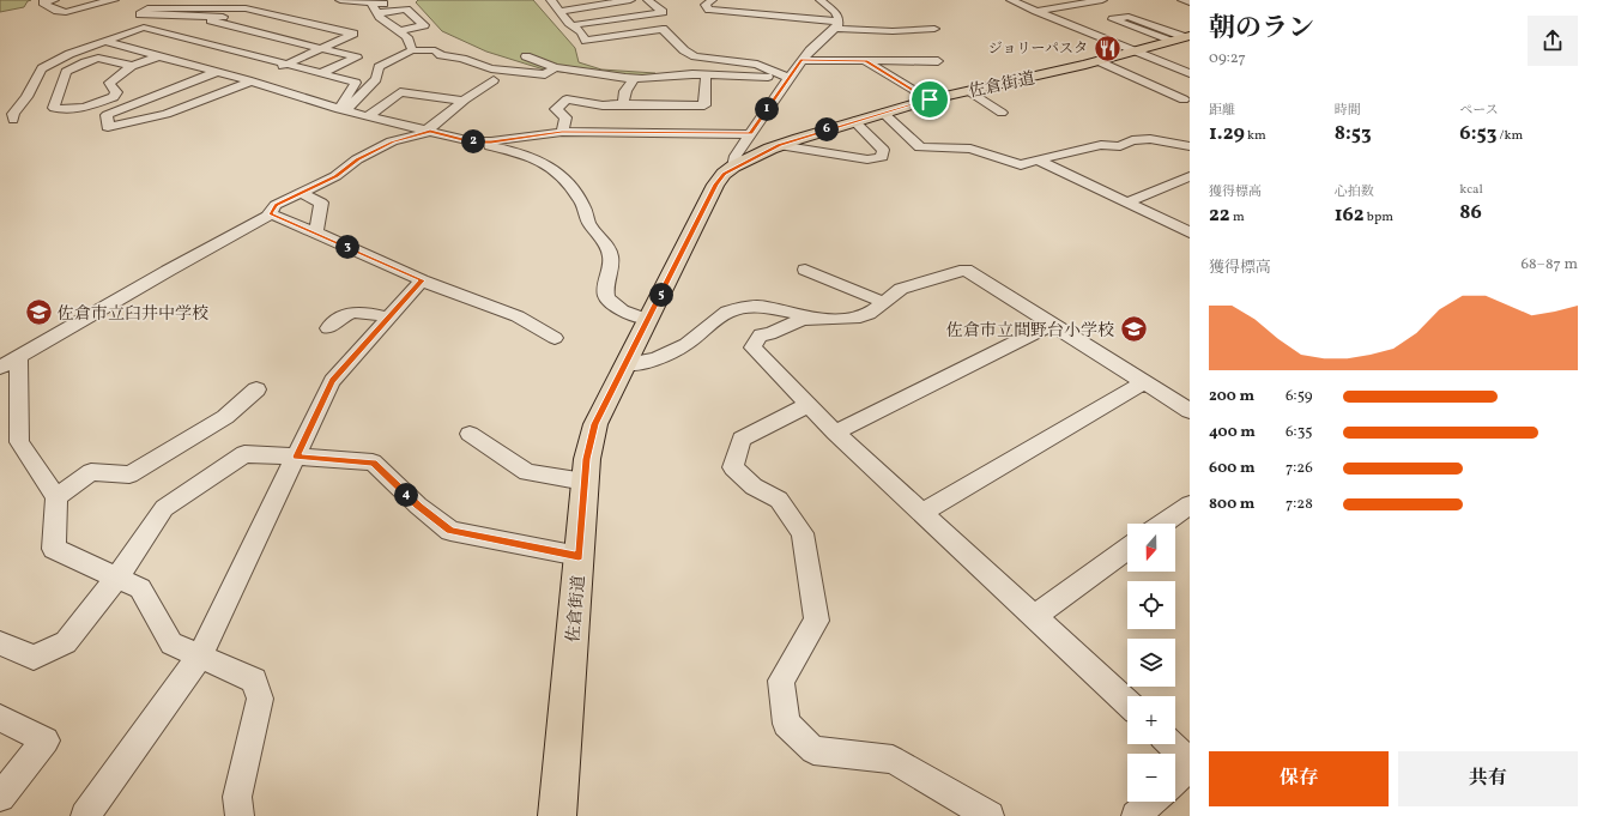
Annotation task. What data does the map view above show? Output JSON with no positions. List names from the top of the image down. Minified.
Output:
{"streets":{"main road":["佐倉街道"]},"places":{"restaurant":["ジョリーパスタ"],"school or university":["佐倉市立臼井中学校","佐倉市立間野台小学校"]},"north":"bottom","page":{"heading":["朝のラン","09:27"],"stats":[["距離","1.29 km"],["時間","8:53"],["ペース","6:53 /km"],["獲得標高","22 m"],["心拍数","162 bpm"],["kcal","86"]],"pins":["1","6","2","3","5","4"],"chart":["獲得標高","68–87 m"],"list":[{"name":"200 m","note":"6:59"},{"name":"400 m","note":"6:35"},{"name":"600 m","note":"7:26"},{"name":"800 m","note":"7:28"}],"map_buttons":["+","−"],"buttons":["保存","共有"]}}
